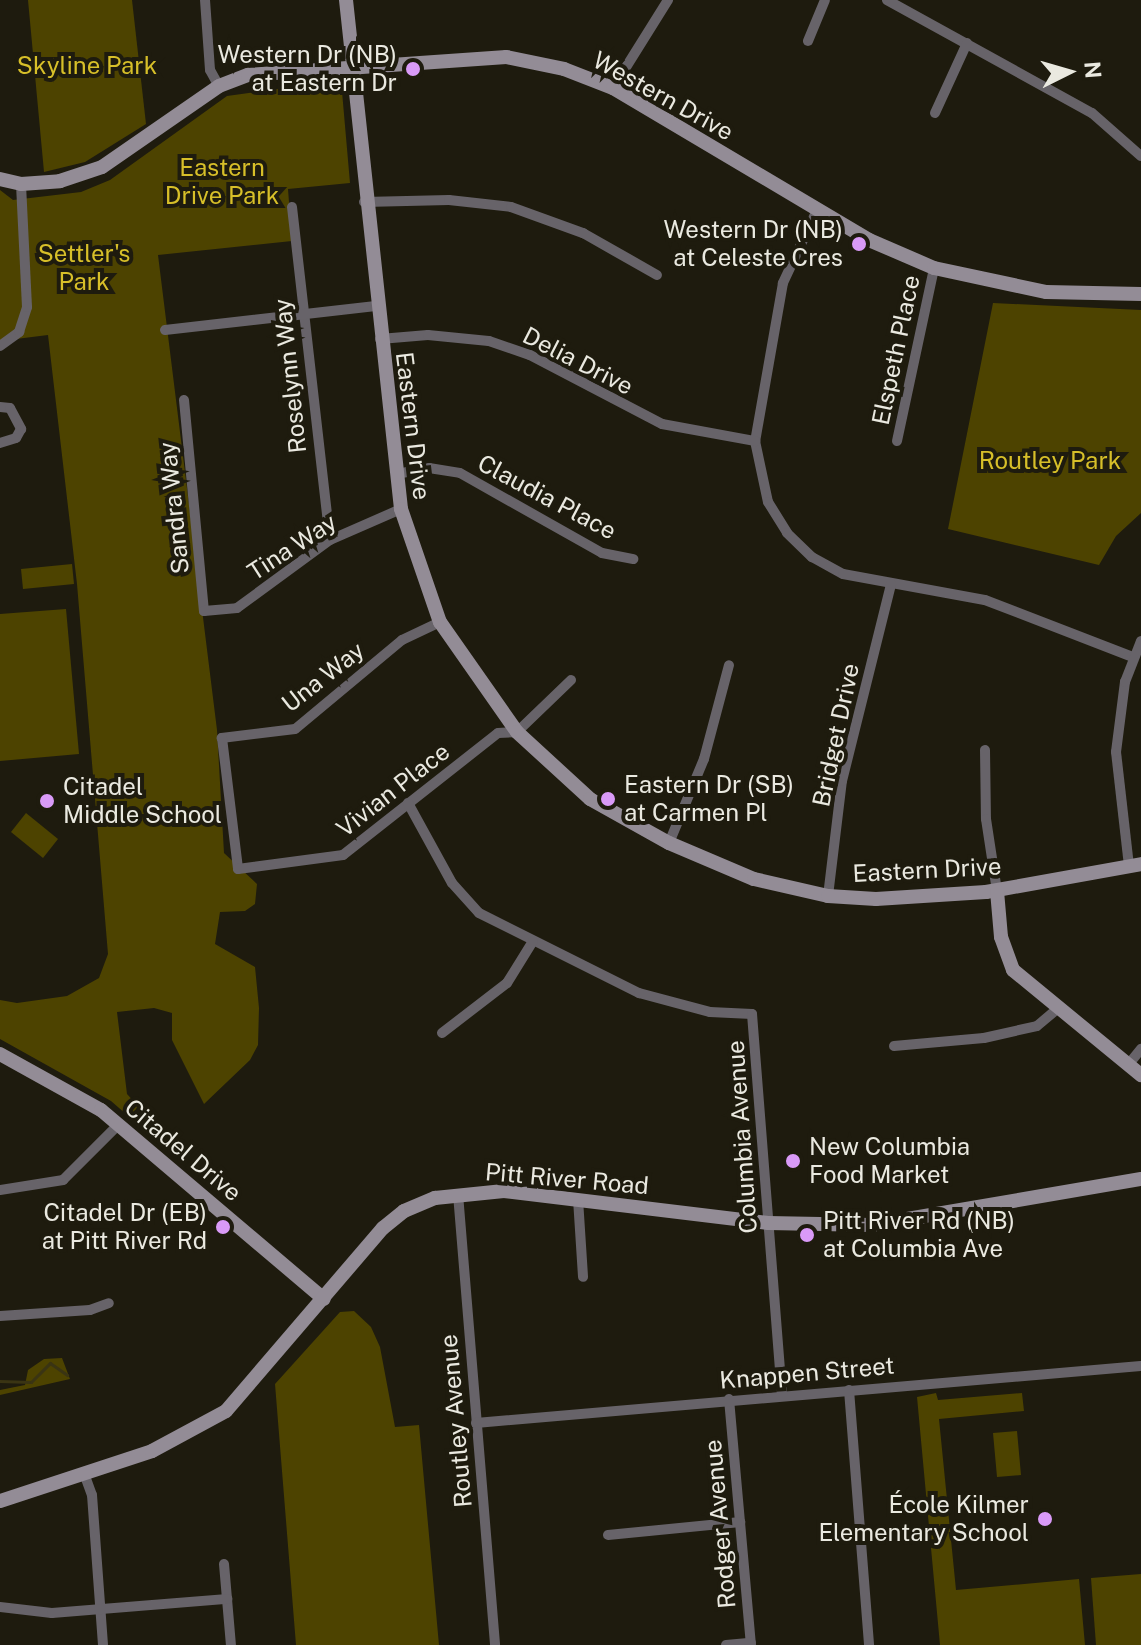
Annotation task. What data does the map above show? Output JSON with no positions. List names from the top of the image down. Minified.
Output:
{"streets":{"street":["Western Drive","Elspeth Place","Delia Drive","Roselynn Way","Eastern Drive","Claudia Place","Sandra Way","Tina Way","Una Way","Bridget Drive","Vivian Place","Columbia Avenue","Citadel Drive","Pitt River Road","Knappen Street","Routley Avenue","Rodger Avenue"]},"crossings":[["Western Drive","Elspeth Place"],["Western Drive","Eastern Drive"],["Delia Drive","Eastern Drive"],["Roselynn Way","Tina Way"],["Eastern Drive","Claudia Place"],["Eastern Drive","Tina Way"],["Eastern Drive","Una Way"],["Eastern Drive","Bridget Drive"],["Eastern Drive","Vivian Place"],["Sandra Way","Tina Way"],["Una Way","Vivian Place"],["Vivian Place","Columbia Avenue"],["Columbia Avenue","Pitt River Road"],["Columbia Avenue","Knappen Street"],["Citadel Drive","Pitt River Road"],["Pitt River Road","Routley Avenue"],["Knappen Street","Routley Avenue"],["Knappen Street","Rodger Avenue"]],"parks":["Skyline Park","Eastern Drive Park","Settler's Park","Routley Park"],"places":["Western Dr (NB) at Eastern Dr","Western Dr (NB) at Celeste Cres","Eastern Dr (SB) at Carmen Pl","Citadel Middle School","New Columbia Food Market","Citadel Dr (EB) at Pitt River Rd","Pitt River Rd (NB) at Columbia Ave","École Kilmer Elementary School"],"north":"right"}
